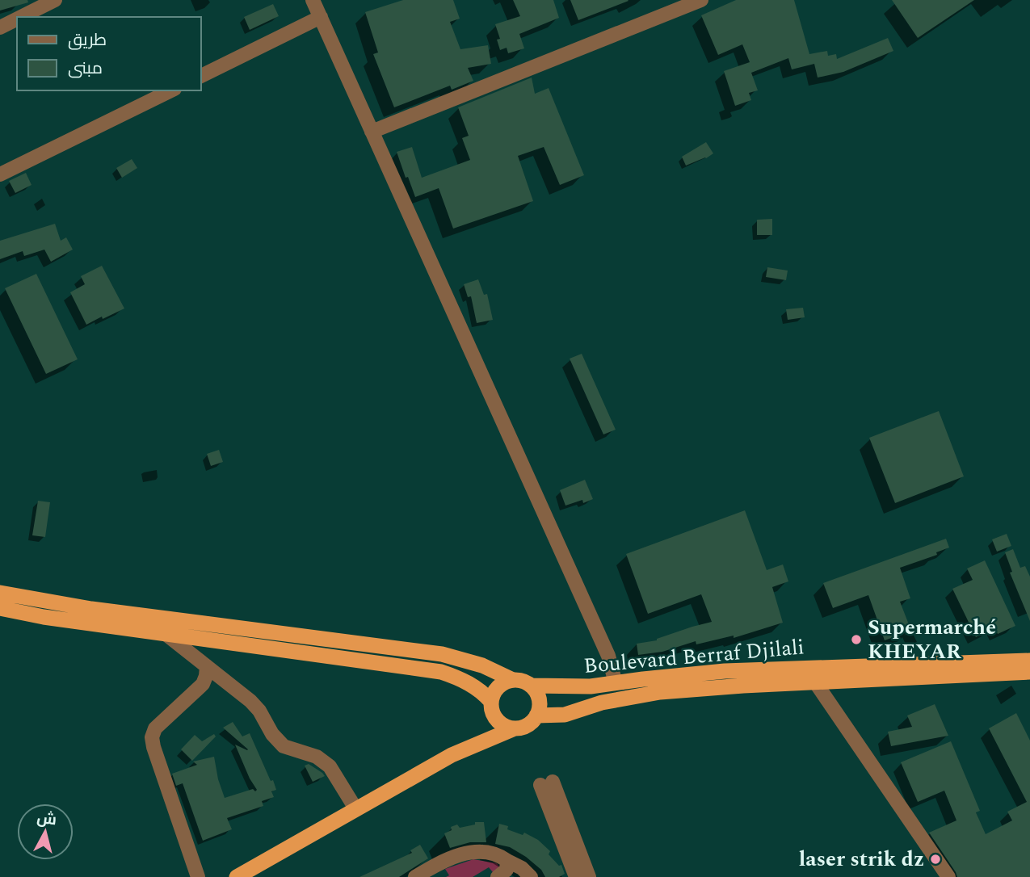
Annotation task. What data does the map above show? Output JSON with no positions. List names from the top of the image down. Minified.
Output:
{"streets":{"highway":["Boulevard Berraf Djilali"]},"places":["Supermarché KHEYAR","laser strik dz"],"legend":["طريق","مبنى"],"north":"top"}
